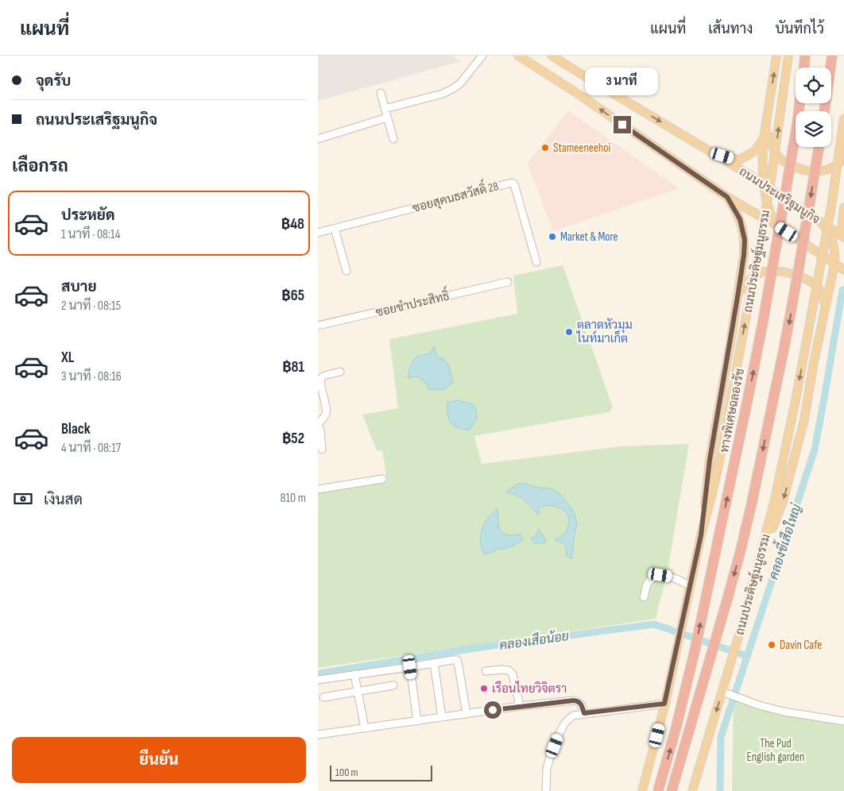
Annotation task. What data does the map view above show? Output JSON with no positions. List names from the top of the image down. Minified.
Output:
{"streets":{"highway":["ทางพิเศษฉลองรัช"],"main road":["ถนนประเสริฐมนูกิจ","ถนนประดิษฐ์มนูธรรม"],"street":["ซอยสุคนธสวัสดิ์ 28","ซอยขำประสิทธิ์"]},"water":["คลองขี้เสือใหญ่","คลองเสือน้อย"],"parks":["The Pud English garden"],"places":["Stameeneehoi","Market & More","ตลาดหัวมุม ไนท์มาเก็ต","Davin Cafe","เรือนไทยวิจิตรา"],"scale_bar":"100 m","page":{"header":"แผนที่","nav":["แผนที่","เส้นทาง","บันทึกไว้"],"banner":["จุดรับ","ถนนประเสริฐมนูกิจ"],"bubble":"3 นาที","heading":"เลือกรถ","list":[{"name":"ประหยัด","note":"1 นาที · 08:14","value":"฿48"},{"name":"สบาย","note":"2 นาที · 08:15","value":"฿65"},{"name":"XL","note":"3 นาที · 08:16","value":"฿81"},{"name":"Black","note":"4 นาที · 08:17","value":"฿52"}],"pay":["เงินสด","810 m"],"buttons":"ยืนยัน","scale":"100 m"}}
